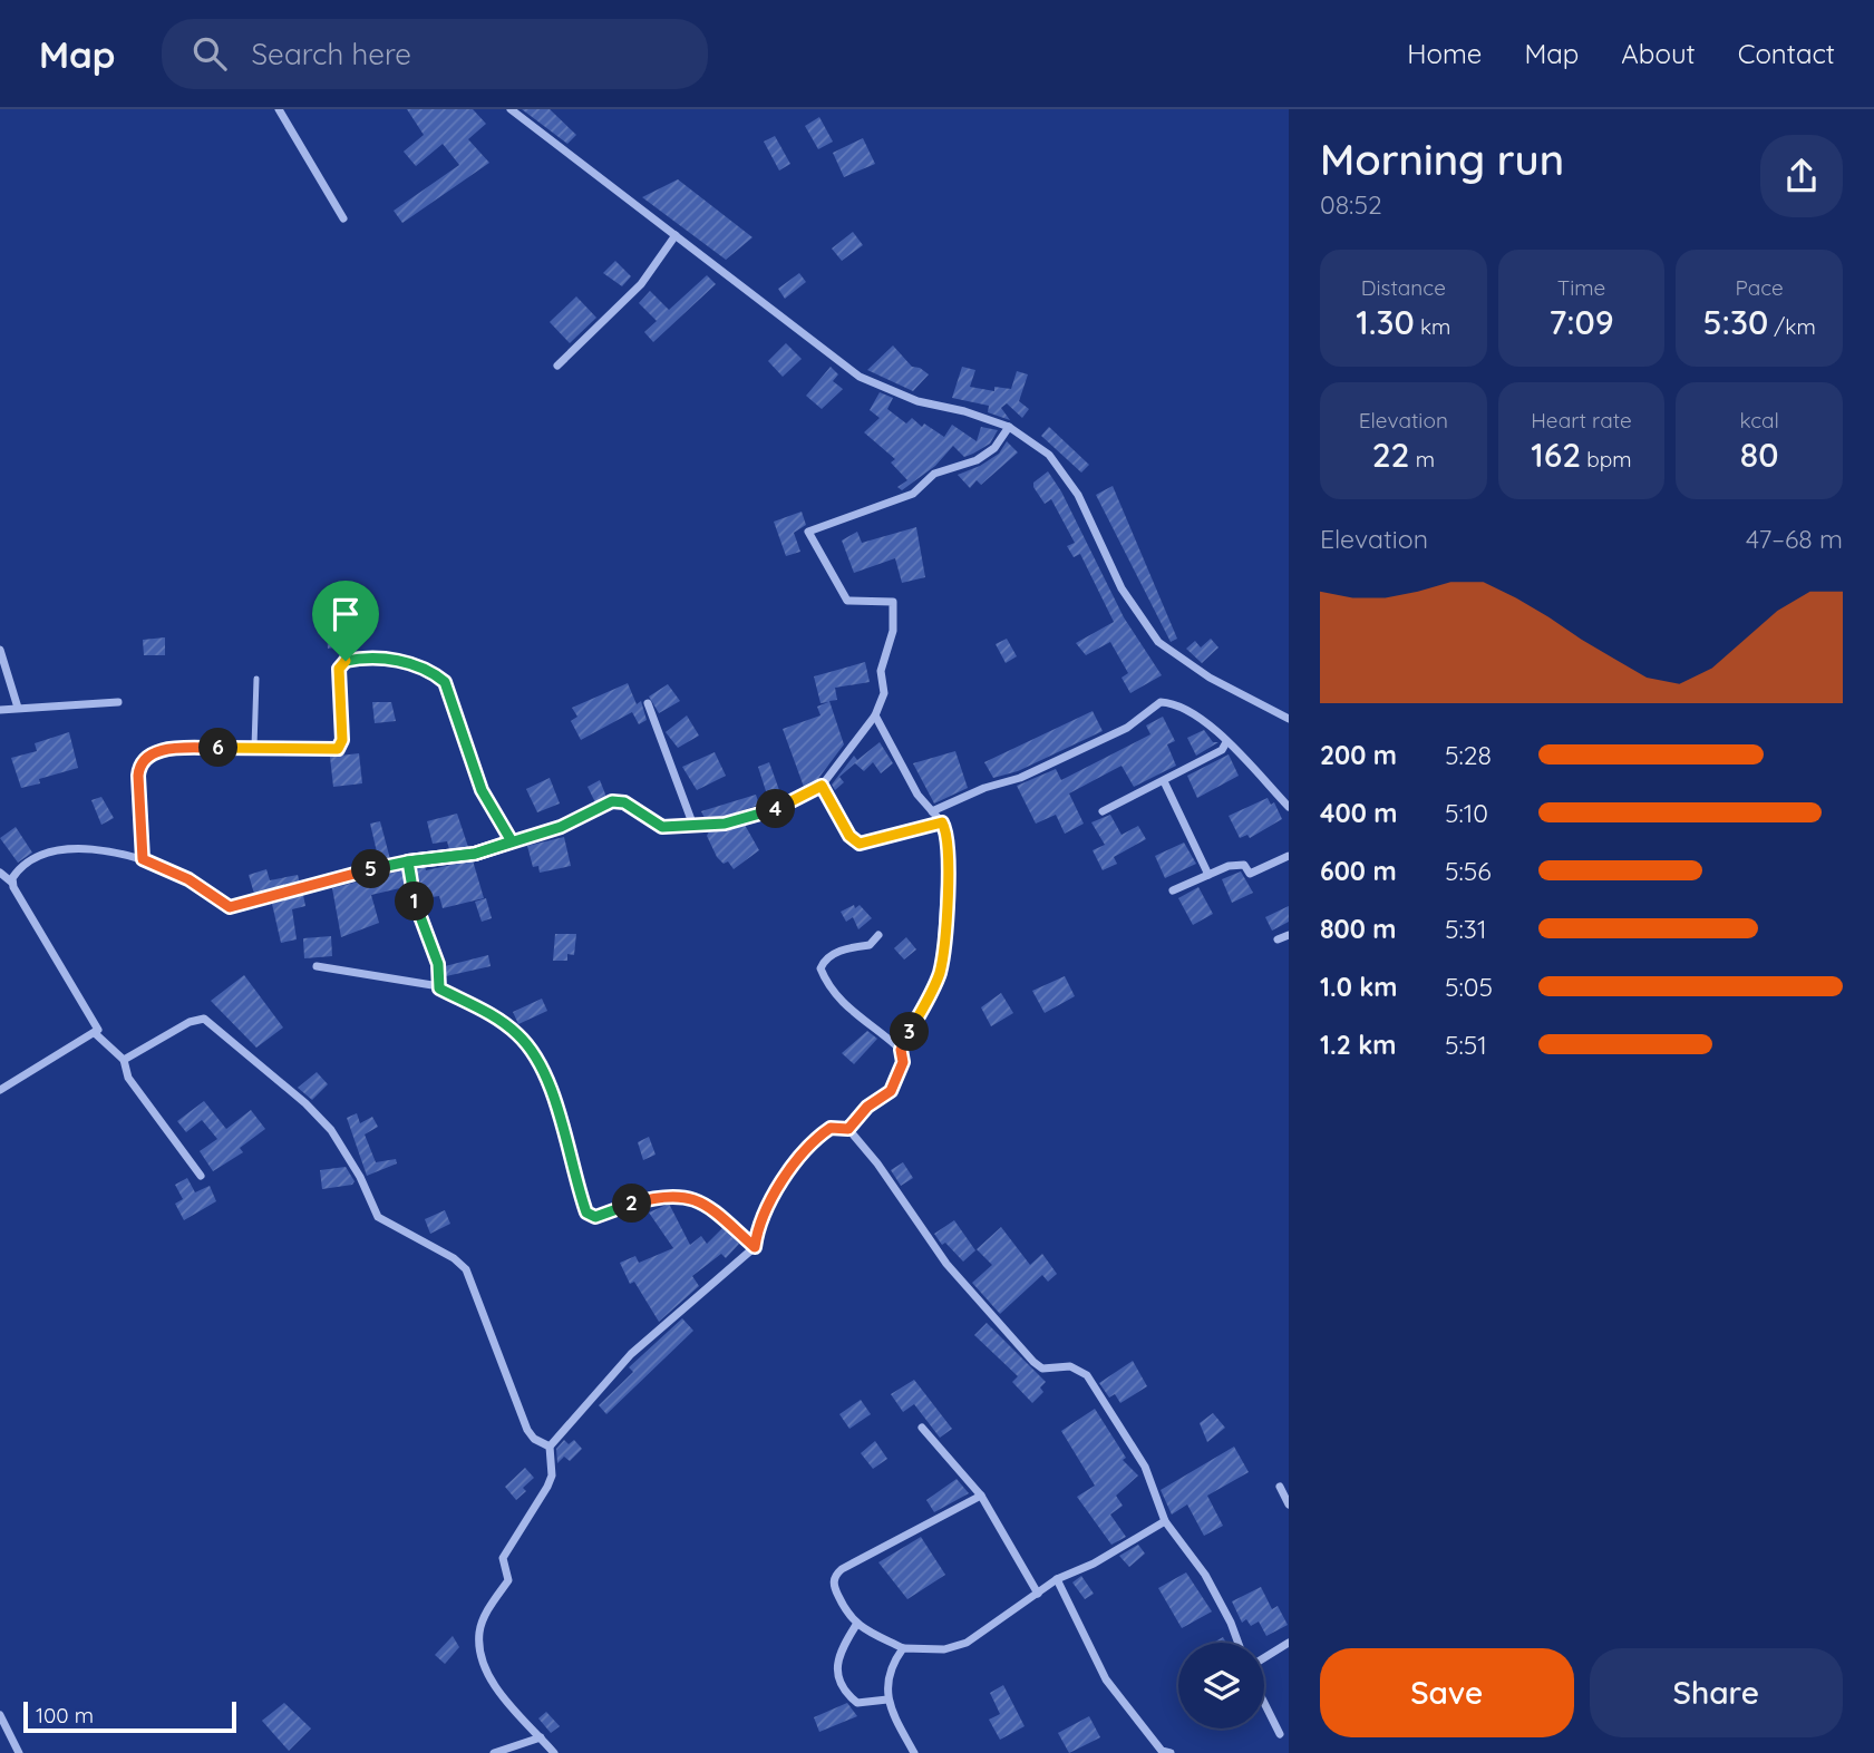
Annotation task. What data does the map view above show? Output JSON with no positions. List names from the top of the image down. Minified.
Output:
{"scale_bar":"100 m","page":{"header":"Map","search":"Search here","nav":["Home","Map","About","Contact"],"heading":["Morning run","08:52"],"stats":[["Distance","1.30 km"],["Time","7:09"],["Pace","5:30 /km"],["Elevation","22 m"],["Heart rate","162 bpm"],["kcal","80"]],"chart":["Elevation","47–68 m"],"list":[{"name":"200 m","note":"5:28"},{"name":"400 m","note":"5:10"},{"name":"600 m","note":"5:56"},{"name":"800 m","note":"5:31"},{"name":"1.0 km","note":"5:05"},{"name":"1.2 km","note":"5:51"}],"pins":["6","4","5","1","3","2"],"buttons":["Save","Share"],"scale":"100 m"}}
